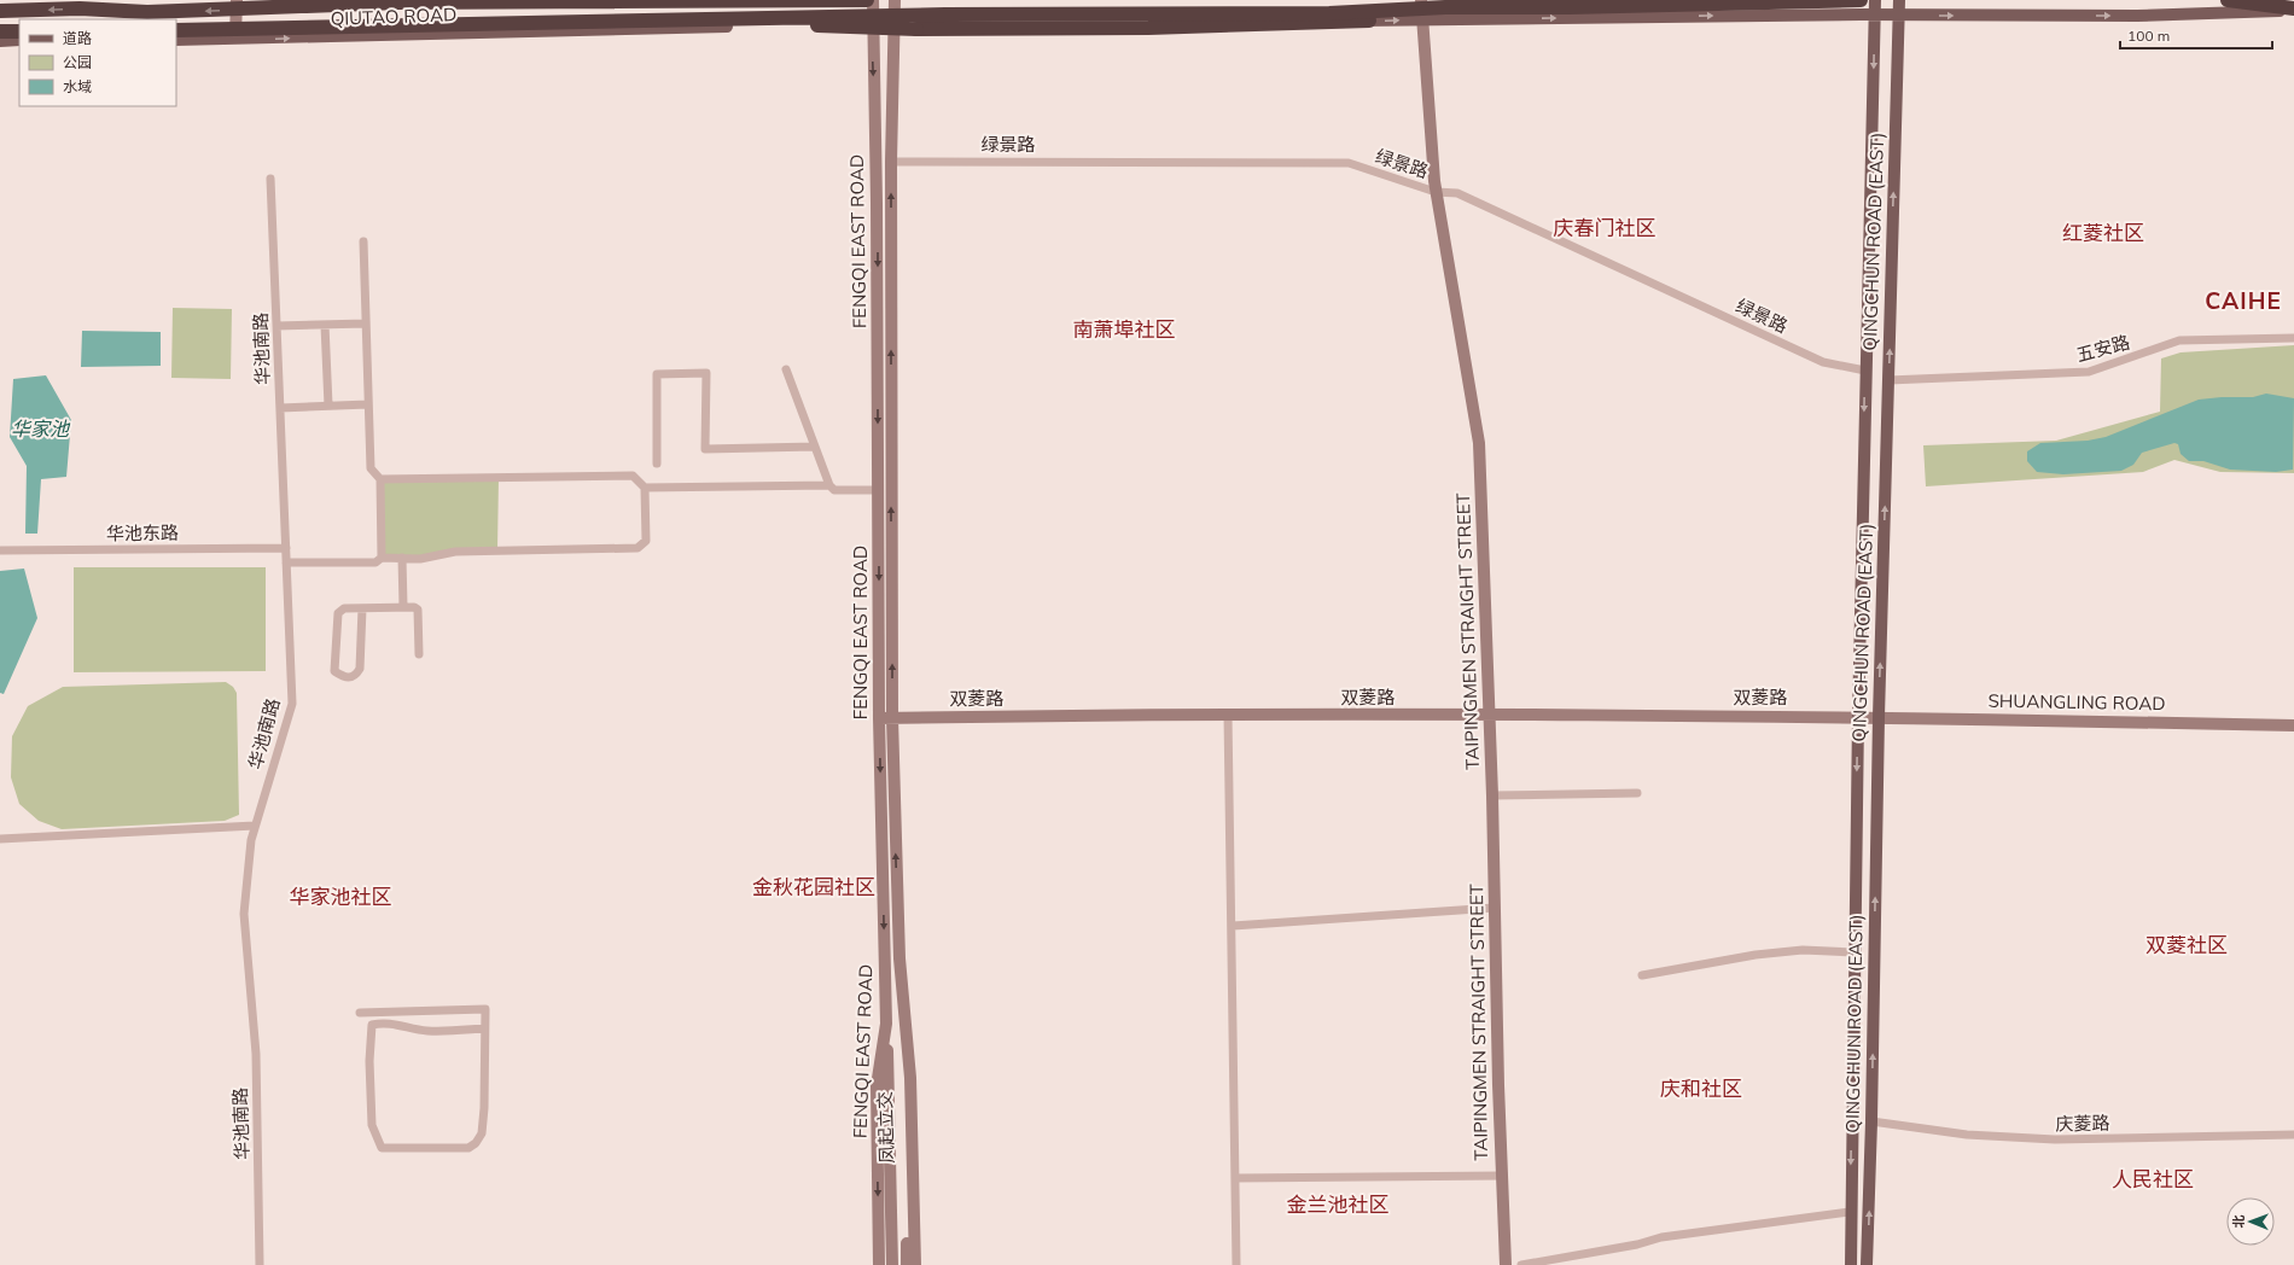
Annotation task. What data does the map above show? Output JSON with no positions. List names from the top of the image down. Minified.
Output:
{"streets":{"main road":["QIUTAO ROAD","FENGQI EAST ROAD","QINGCHUN ROAD (EAST)","TAIPINGMEN STRAIGHT STREET","双菱路","SHUANGLING ROAD","凤起立交"],"street":["绿景路","华池南路","五安路","华池东路","庆菱路"]},"crossings":[["QIUTAO ROAD","FENGQI EAST ROAD"],["QIUTAO ROAD","QINGCHUN ROAD (EAST)"],["QIUTAO ROAD","TAIPINGMEN STRAIGHT STREET"],["绿景路","FENGQI EAST ROAD"],["绿景路","QINGCHUN ROAD (EAST)"],["绿景路","TAIPINGMEN STRAIGHT STREET"],["FENGQI EAST ROAD","双菱路"],["FENGQI EAST ROAD","凤起立交"],["QINGCHUN ROAD (EAST)","五安路"],["QINGCHUN ROAD (EAST)","双菱路"],["QINGCHUN ROAD (EAST)","SHUANGLING ROAD"],["QINGCHUN ROAD (EAST)","庆菱路"],["华池南路","华池东路"],["TAIPINGMEN STRAIGHT STREET","双菱路"],["双菱路","SHUANGLING ROAD"]],"one_way":["QIUTAO ROAD"],"districts":["庆春门社区","红菱社区","CAIHE","南萧埠社区","金秋花园社区","华家池社区","双菱社区","庆和社区","人民社区","金兰池社区"],"water":["华家池"],"legend":["道路","公园","水域"],"scale_bar":"100 m","north":"left"}
